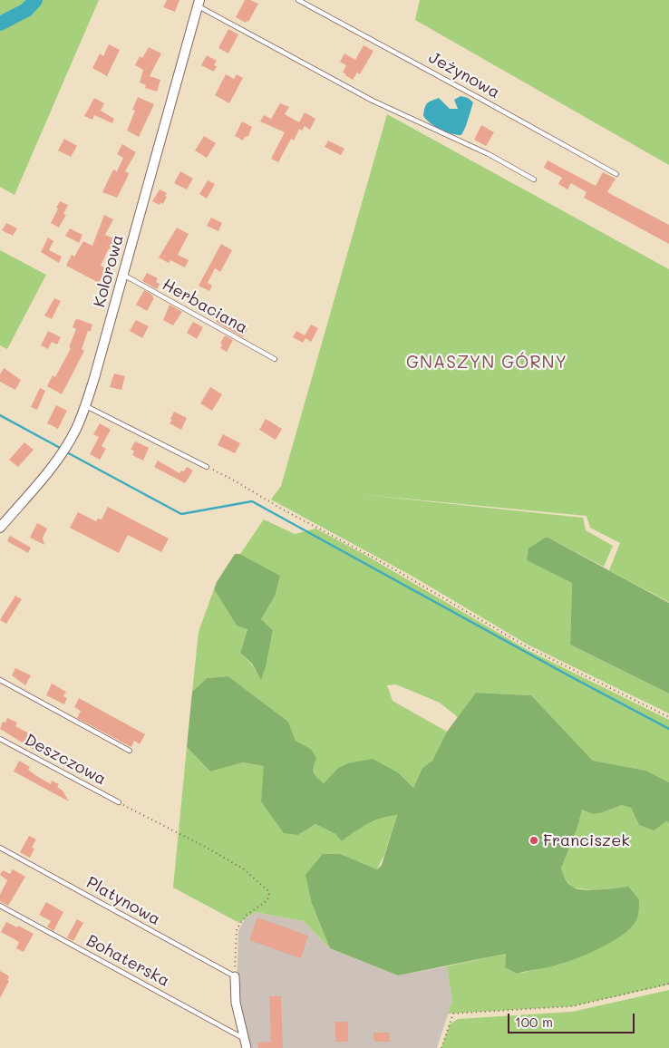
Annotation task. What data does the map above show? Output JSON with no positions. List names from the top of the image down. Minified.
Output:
{"streets":{"street":["Kolorowa"],"lane":["Jeżynowa","Herbaciana","Deszczowa","Platynowa","Bohaterska"]},"crossings":[["Kolorowa","Herbaciana"]],"districts":["GNASZYN GÓRNY"],"places":["Franciszek"],"scale_bar":"100 m"}
